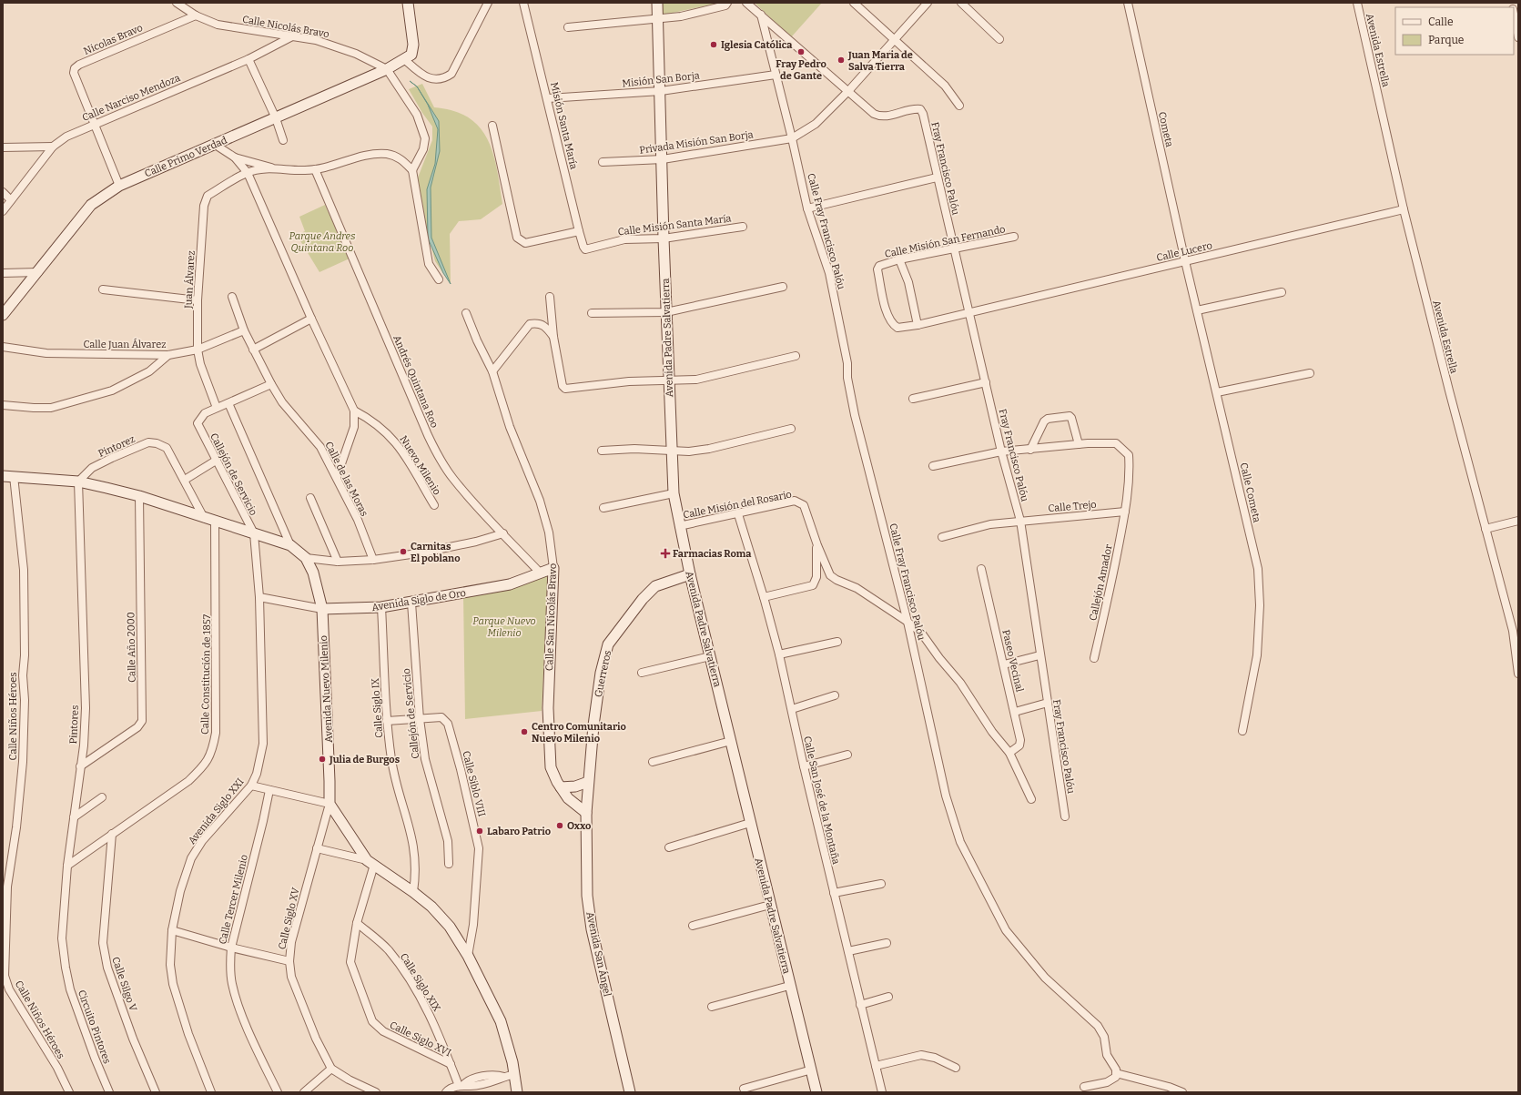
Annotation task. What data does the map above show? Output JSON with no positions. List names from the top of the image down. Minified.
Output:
{"streets":{"street":["Calle Nicolás Bravo","Nicolas Bravo","Avenida Estrella","Misión San Borja","Calle Narciso Mendoza","Misión Santa María","Cometa","Privada Misión San Borja","Calle Primo Verdad","Fray Francisco Palóu","Calle Misión Santa María","Calle Fray Francisco Palóu","Calle Misión San Fernando","Calle Lucero","Juan Álvarez","Avenida Padre Salvatierra","Calle Juan Álvarez","Andrés Quintana Roo","Pintorez","Nuevo Milenio","Callejón de Servicio","Calle de las Moras","Calle Cometa","Calle Misión del Rosario","Calle Trejo","Callejón Amador","Avenida Siglo de Oro","Calle San Nicolás Bravo","Calle Año 2000","Paseo Vecinal","Guerreros","Calle Constitución de 1857","Avenida Nuevo Milenio","Calle Siglo IX","Calle Niños Héroes","Pintores","Calle Siblo VIII","Calle San José de la Montaña","Avenida Siglo XXI","Calle Tercer Milenio","Calle Siglo XV","Avenida San Ángel","Calle Siglo XIX","Calle Silgo V","Circuito Pintores","Calle Siglo XVI"]},"crossings":[["Calle Nicolás Bravo","Nicolas Bravo"],["Calle Nicolás Bravo","Calle Narciso Mendoza"],["Calle Nicolás Bravo","Calle Primo Verdad"],["Nicolas Bravo","Calle Narciso Mendoza"],["Nicolas Bravo","Calle Primo Verdad"],["Avenida Estrella","Calle Lucero"],["Misión San Borja","Misión Santa María"],["Misión San Borja","Calle Fray Francisco Palóu"],["Misión San Borja","Avenida Padre Salvatierra"],["Misión Santa María","Calle Misión Santa María"],["Cometa","Calle Lucero"],["Cometa","Calle Cometa"],["Privada Misión San Borja","Calle Fray Francisco Palóu"],["Privada Misión San Borja","Avenida Padre Salvatierra"],["Fray Francisco Palóu","Calle Misión San Fernando"],["Fray Francisco Palóu","Calle Lucero"],["Fray Francisco Palóu","Calle Trejo"],["Calle Misión Santa María","Avenida Padre Salvatierra"],["Calle Misión San Fernando","Calle Lucero"],["Calle Lucero","Calle Cometa"],["Juan Álvarez","Calle Juan Álvarez"],["Juan Álvarez","Callejón de Servicio"],["Avenida Padre Salvatierra","Calle Misión del Rosario"],["Avenida Padre Salvatierra","Guerreros"],["Calle Juan Álvarez","Calle de las Moras"],["Andrés Quintana Roo","Avenida Siglo de Oro"],["Pintorez","Avenida Nuevo Milenio"],["Pintorez","Pintores"],["Callejón de Servicio","Avenida Siglo de Oro"],["Callejón de Servicio","Avenida Nuevo Milenio"],["Callejón de Servicio","Calle Siblo VIII"],["Callejón de Servicio","Avenida Siglo XXI"],["Calle Misión del Rosario","Calle San José de la Montaña"],["Calle Trejo","Callejón Amador"],["Avenida Siglo de Oro","Calle San Nicolás Bravo"],["Avenida Siglo de Oro","Avenida Nuevo Milenio"],["Avenida Siglo de Oro","Calle Siglo IX"],["Avenida Siglo de Oro","Avenida Siglo XXI"],["Calle San Nicolás Bravo","Guerreros"],["Calle San Nicolás Bravo","Avenida San Ángel"],["Calle Año 2000","Avenida Nuevo Milenio"],["Calle Año 2000","Pintores"],["Guerreros","Avenida San Ángel"],["Calle Constitución de 1857","Avenida Nuevo Milenio"],["Calle Constitución de 1857","Pintores"],["Calle Constitución de 1857","Calle Silgo V"],["Avenida Nuevo Milenio","Calle Niños Héroes"],["Avenida Nuevo Milenio","Pintores"],["Avenida Nuevo Milenio","Avenida Siglo XXI"],["Avenida Nuevo Milenio","Calle Siglo XV"],["Calle Siglo IX","Calle Siblo VIII"],["Pintores","Circuito Pintores"],["Calle Siglo XIX","Calle Siglo XVI"]],"parks":["Parque Andres Quintana Roo","Parque Nuevo Milenio"],"places":{"other":["Iglesia Católica","Fray Pedro de Gante","Juan Maria de Salva Tierra","Carnitas El poblano","Centro Comunitario Nuevo Milenio","Julia de Burgos","Oxxo","Labaro Patrio"],"health":["Farmacias Roma"]},"legend":["Calle","Parque"]}
